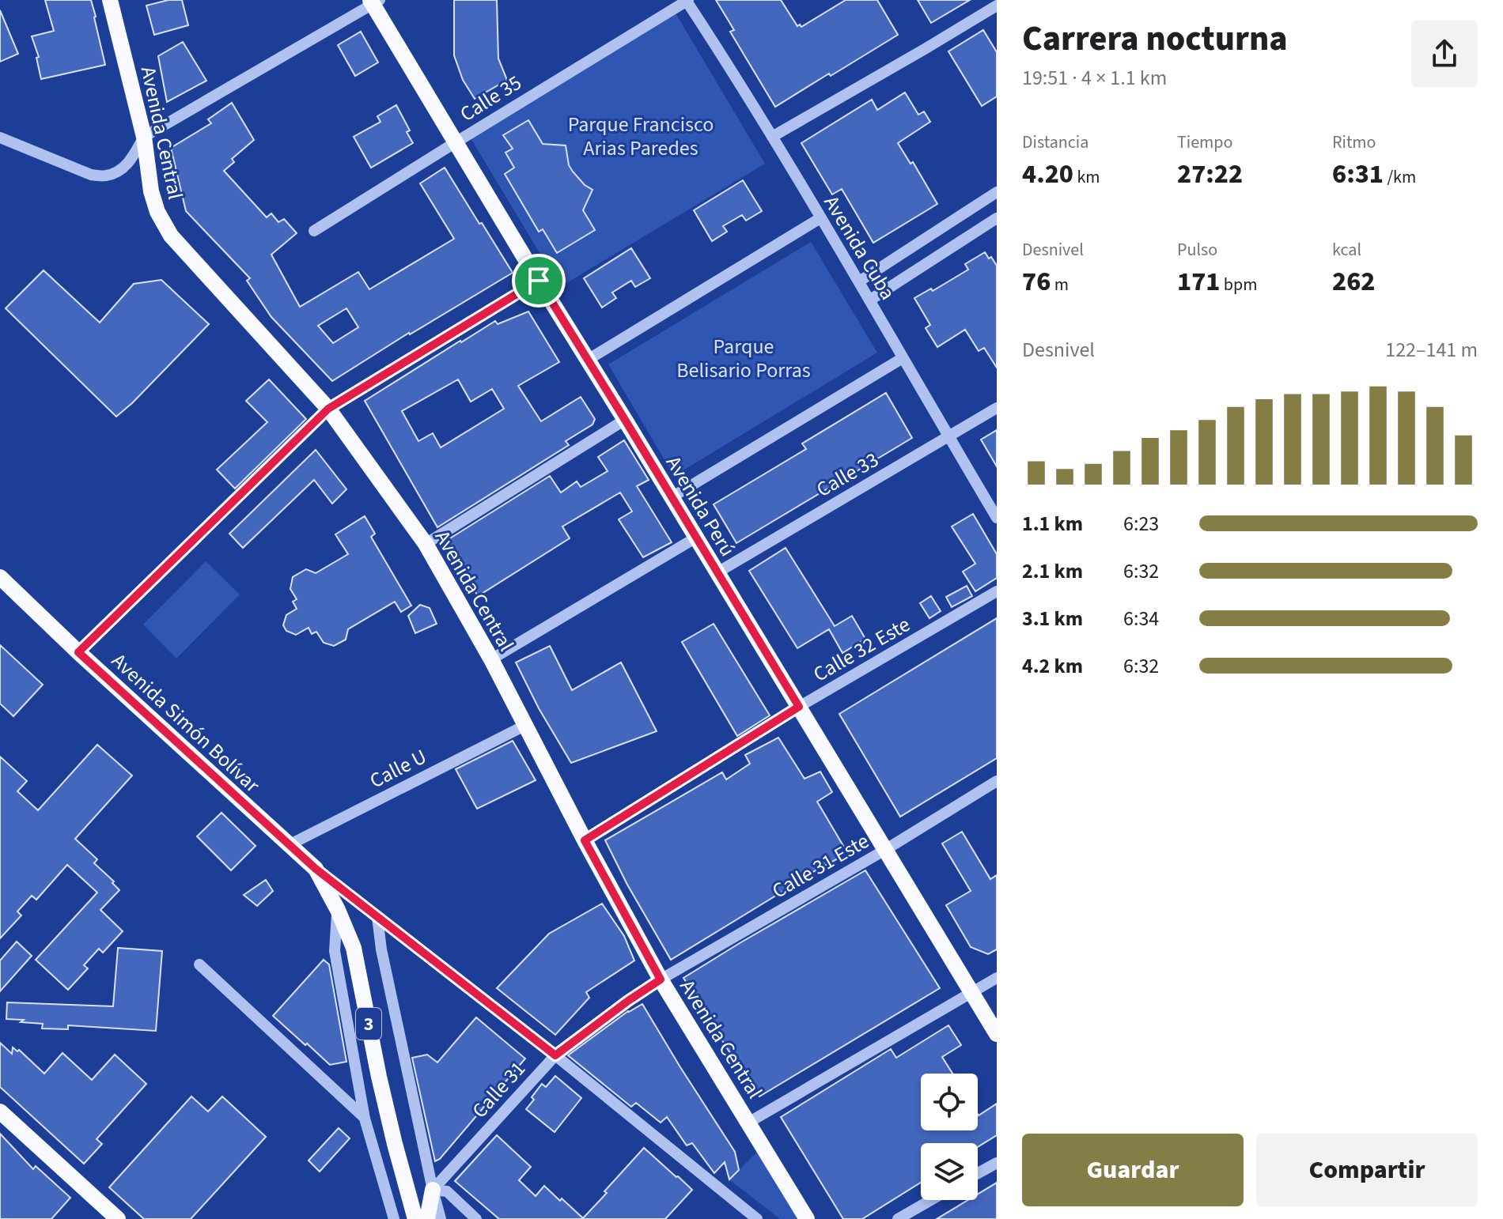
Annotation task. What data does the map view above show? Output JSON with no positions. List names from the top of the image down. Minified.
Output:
{"streets":{"main road":["Avenida Central","Avenida Perú","Avenida Simón Bolívar","3"],"street":["Calle 35","Avenida Cuba","Calle 33","Calle 32 Este","Calle U","Calle 31 Este","Calle 31"]},"crossings":[["Calle 35","Avenida Cuba"],["Calle 35","Avenida Perú"],["Avenida Central","Calle 32 Este"],["Avenida Central","Calle U"],["Avenida Central","Calle 31 Este"],["Avenida Central","Calle 31"],["Avenida Cuba","Calle 33"],["Calle 33","Avenida Perú"],["Avenida Perú","Calle 32 Este"],["Avenida Perú","Calle 31 Este"],["Avenida Simón Bolívar","Calle U"],["Avenida Simón Bolívar","3"],["Calle U","3"],["Calle 31 Este","Calle 31"]],"parks":["Parque Francisco Arias Paredes","Parque Belisario Porras"],"page":{"heading":["Carrera nocturna","19:51 · 4 × 1.1 km"],"stats":[["Distancia","4.20 km"],["Tiempo","27:22"],["Ritmo","6:31 /km"],["Desnivel","76 m"],["Pulso","171 bpm"],["kcal","262"]],"chart":["Desnivel","122–141 m"],"list":[{"name":"1.1 km","note":"6:23"},{"name":"2.1 km","note":"6:32"},{"name":"3.1 km","note":"6:34"},{"name":"4.2 km","note":"6:32"}],"buttons":["Guardar","Compartir"]}}
